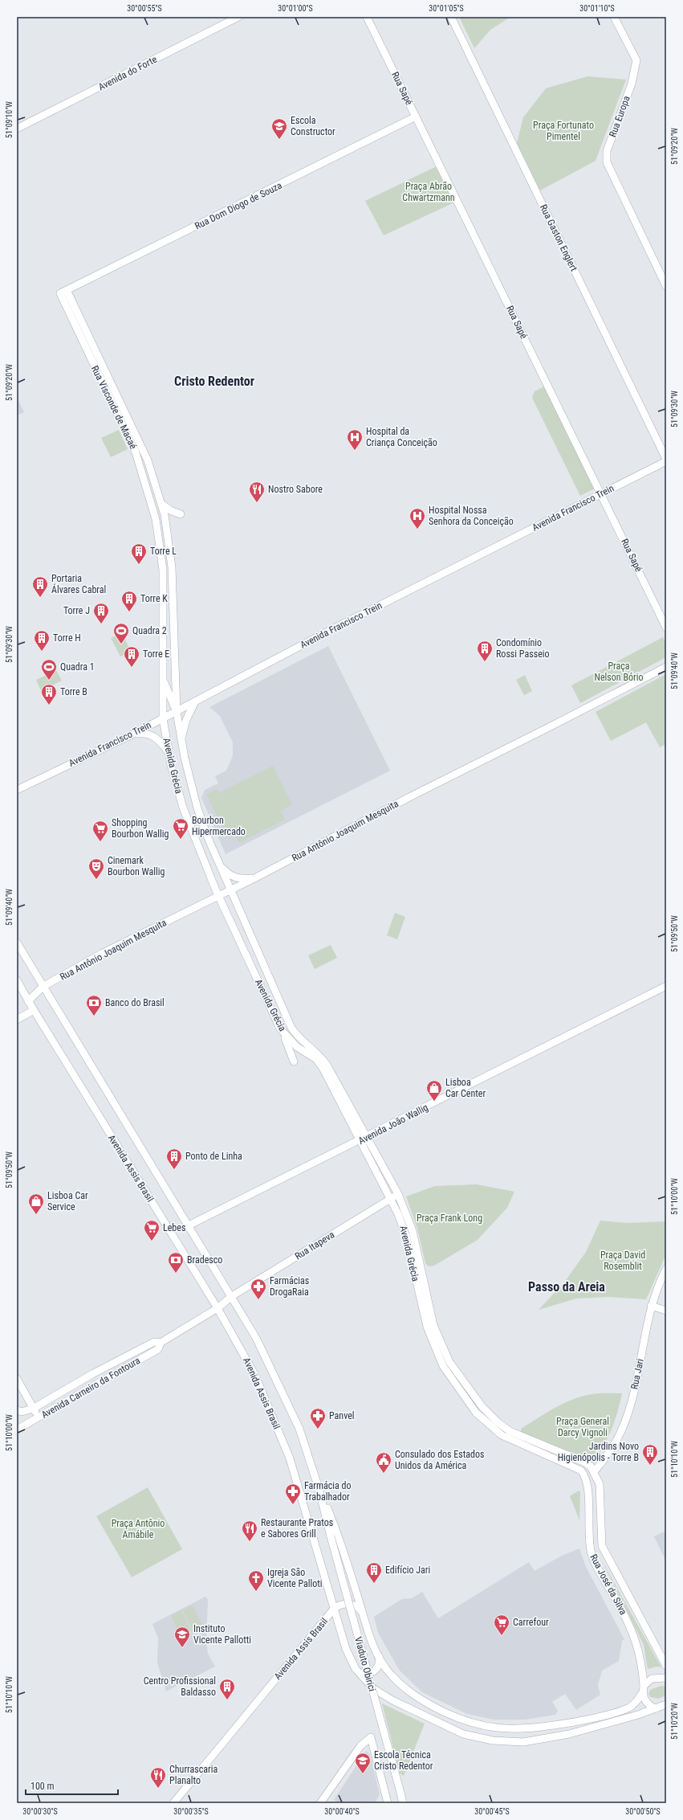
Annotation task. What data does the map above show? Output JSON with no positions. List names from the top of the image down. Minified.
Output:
{"streets":{"main road":["Avenida do Forte","Rua Sapé","Rua Europa","Rua Dom Diogo de Souza","Rua Gaston Englert","Rua Visconde de Macaé","Avenida Francisco Trein","Avenida Grécia","Rua Antônio Joaquim Mesquita","Avenida João Wallig","Avenida Assis Brasil","Rua Itapeva","Rua Jari","Avenida Carneiro da Fontoura","Rua José da Silva","Viaduto Obirici"]},"crossings":[["Rua Sapé","Rua Dom Diogo de Souza"],["Rua Sapé","Avenida Francisco Trein"],["Rua Dom Diogo de Souza","Rua Visconde de Macaé"],["Rua Gaston Englert","Avenida Francisco Trein"],["Rua Visconde de Macaé","Avenida Grécia"],["Avenida Francisco Trein","Avenida Grécia"],["Avenida Grécia","Rua Antônio Joaquim Mesquita"],["Avenida Grécia","Avenida João Wallig"],["Avenida Grécia","Rua Itapeva"],["Avenida Grécia","Rua Jari"],["Avenida Grécia","Rua José da Silva"],["Rua Antônio Joaquim Mesquita","Avenida Assis Brasil"],["Avenida João Wallig","Avenida Assis Brasil"],["Avenida Assis Brasil","Rua Itapeva"],["Avenida Assis Brasil","Avenida Carneiro da Fontoura"],["Avenida Assis Brasil","Rua José da Silva"],["Avenida Assis Brasil","Viaduto Obirici"],["Rua Itapeva","Avenida Carneiro da Fontoura"],["Rua Jari","Rua José da Silva"]],"districts":["Cristo Redentor","Passo da Areia"],"parks":["Praça Fortunato Pimentel","Praça Abrão Chwartzmann","Praça Nelson Bório","Praça Frank Long","Praça David Rosemblit","Praça General Darcy Vignoli","Praça Antônio Amábile"],"places":{"school or university":["Escola Constructor","Instituto Vicente Pallotti","Escola Técnica Cristo Redentor"],"hospital":["Hospital da Criança Conceição","Hospital Nossa Senhora da Conceição"],"restaurant":["Nostro Sabore","Restaurante Pratos e Sabores Grill","Churrascaria Planalto"],"building":["Torre L","Portaria Álvares Cabral","Torre K","Torre J","Torre H","Condomínio Rossi Passeio","Torre E","Torre B","Ponto de Linha","Jardins Novo Higienópolis - Torre B","Edifício Jari","Centro Profissional Baldasso"],"sports":["Quadra 2","Quadra 1"],"supermarket":["Bourbon Hipermercado","Shopping Bourbon Wallig","Lebes","Carrefour"],"theatre":["Cinemark Bourbon Wallig"],"bank":["Banco do Brasil","Bradesco"],"shop":["Lisboa Car Center","Lisboa Car Service"],"pharmacy":["Farmácias DrogaRaia","Panvel","Farmácia do Trabalhador"],"public building":["Consulado dos Estados Unidos da América"],"church":["Igreja São Vicente Palloti"]},"scale_bar":"100 m","coordinates":["30°00'55\"S","30°01'00\"S","30°01'05\"S","30°01'10\"S","51°09'10\"W","51°09'20\"W","51°09'30\"W","51°09'40\"W","51°09'50\"W","51°10'00\"W","51°10'10\"W","51°10'20\"W","30°00'30\"S","30°00'35\"S","30°00'40\"S","30°00'45\"S","30°00'50\"S"]}
